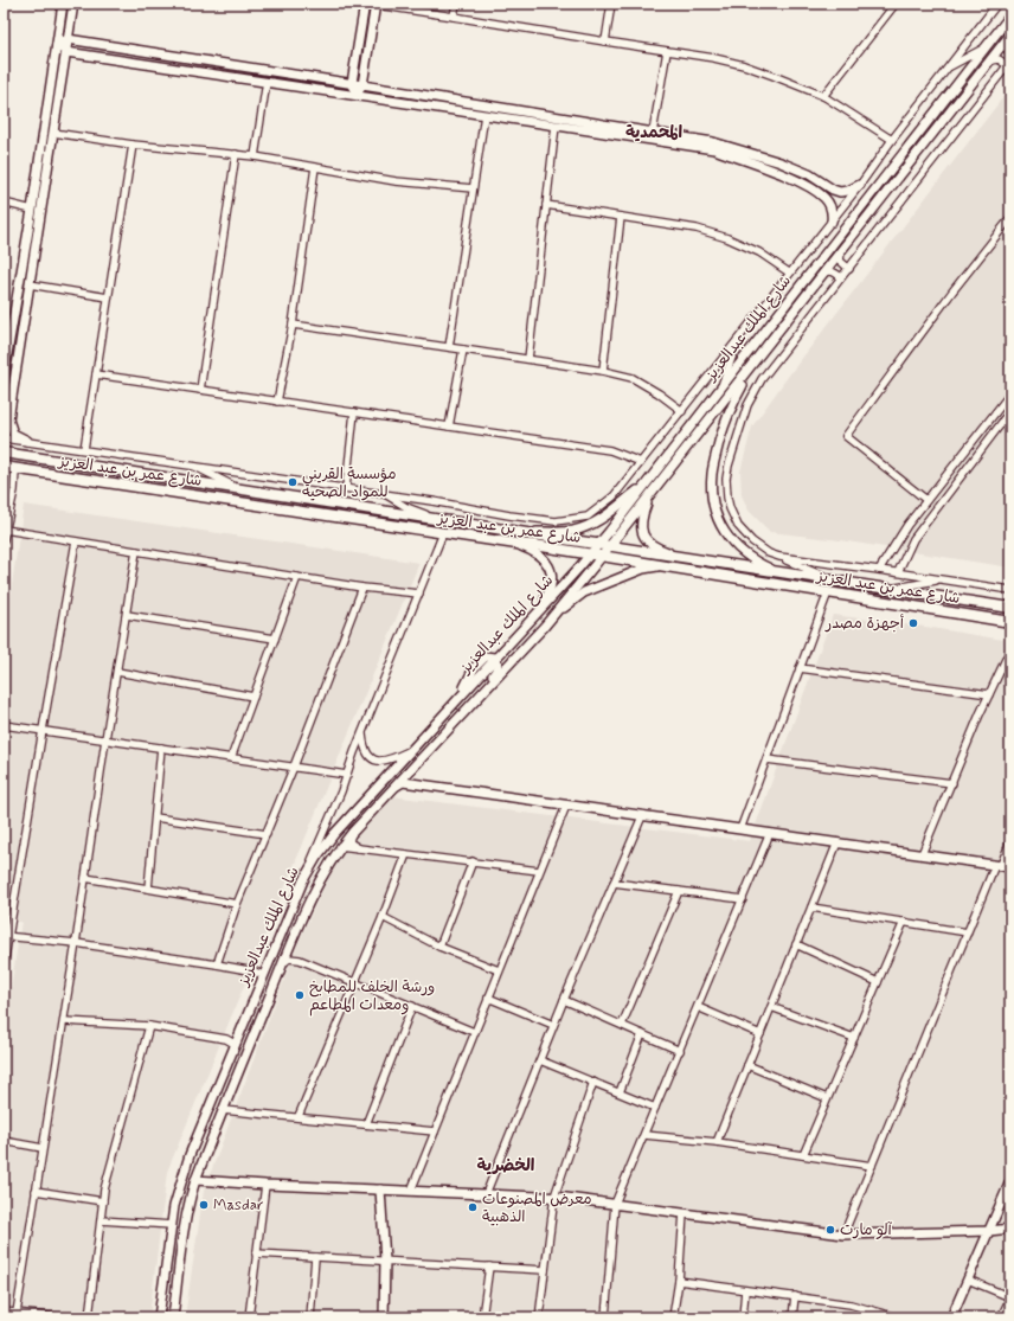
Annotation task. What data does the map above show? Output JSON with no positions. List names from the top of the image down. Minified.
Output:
{"streets":{"main road":["شارع عمر بن عبد العزيز"],"street":["شارع الملك عبدالعزيز"]},"crossings":[["شارع الملك عبدالعزيز","شارع عمر بن عبد العزيز"]],"districts":["المحمدية","الخضرية"],"places":["مؤسسة القريني للمواد الصحيه","أجهزة مصدر","ورشة الخلف للمطابخ ومعدات المطاعم","Masdar","معرض المصنوعات الذهبية","آلو مارت"]}
